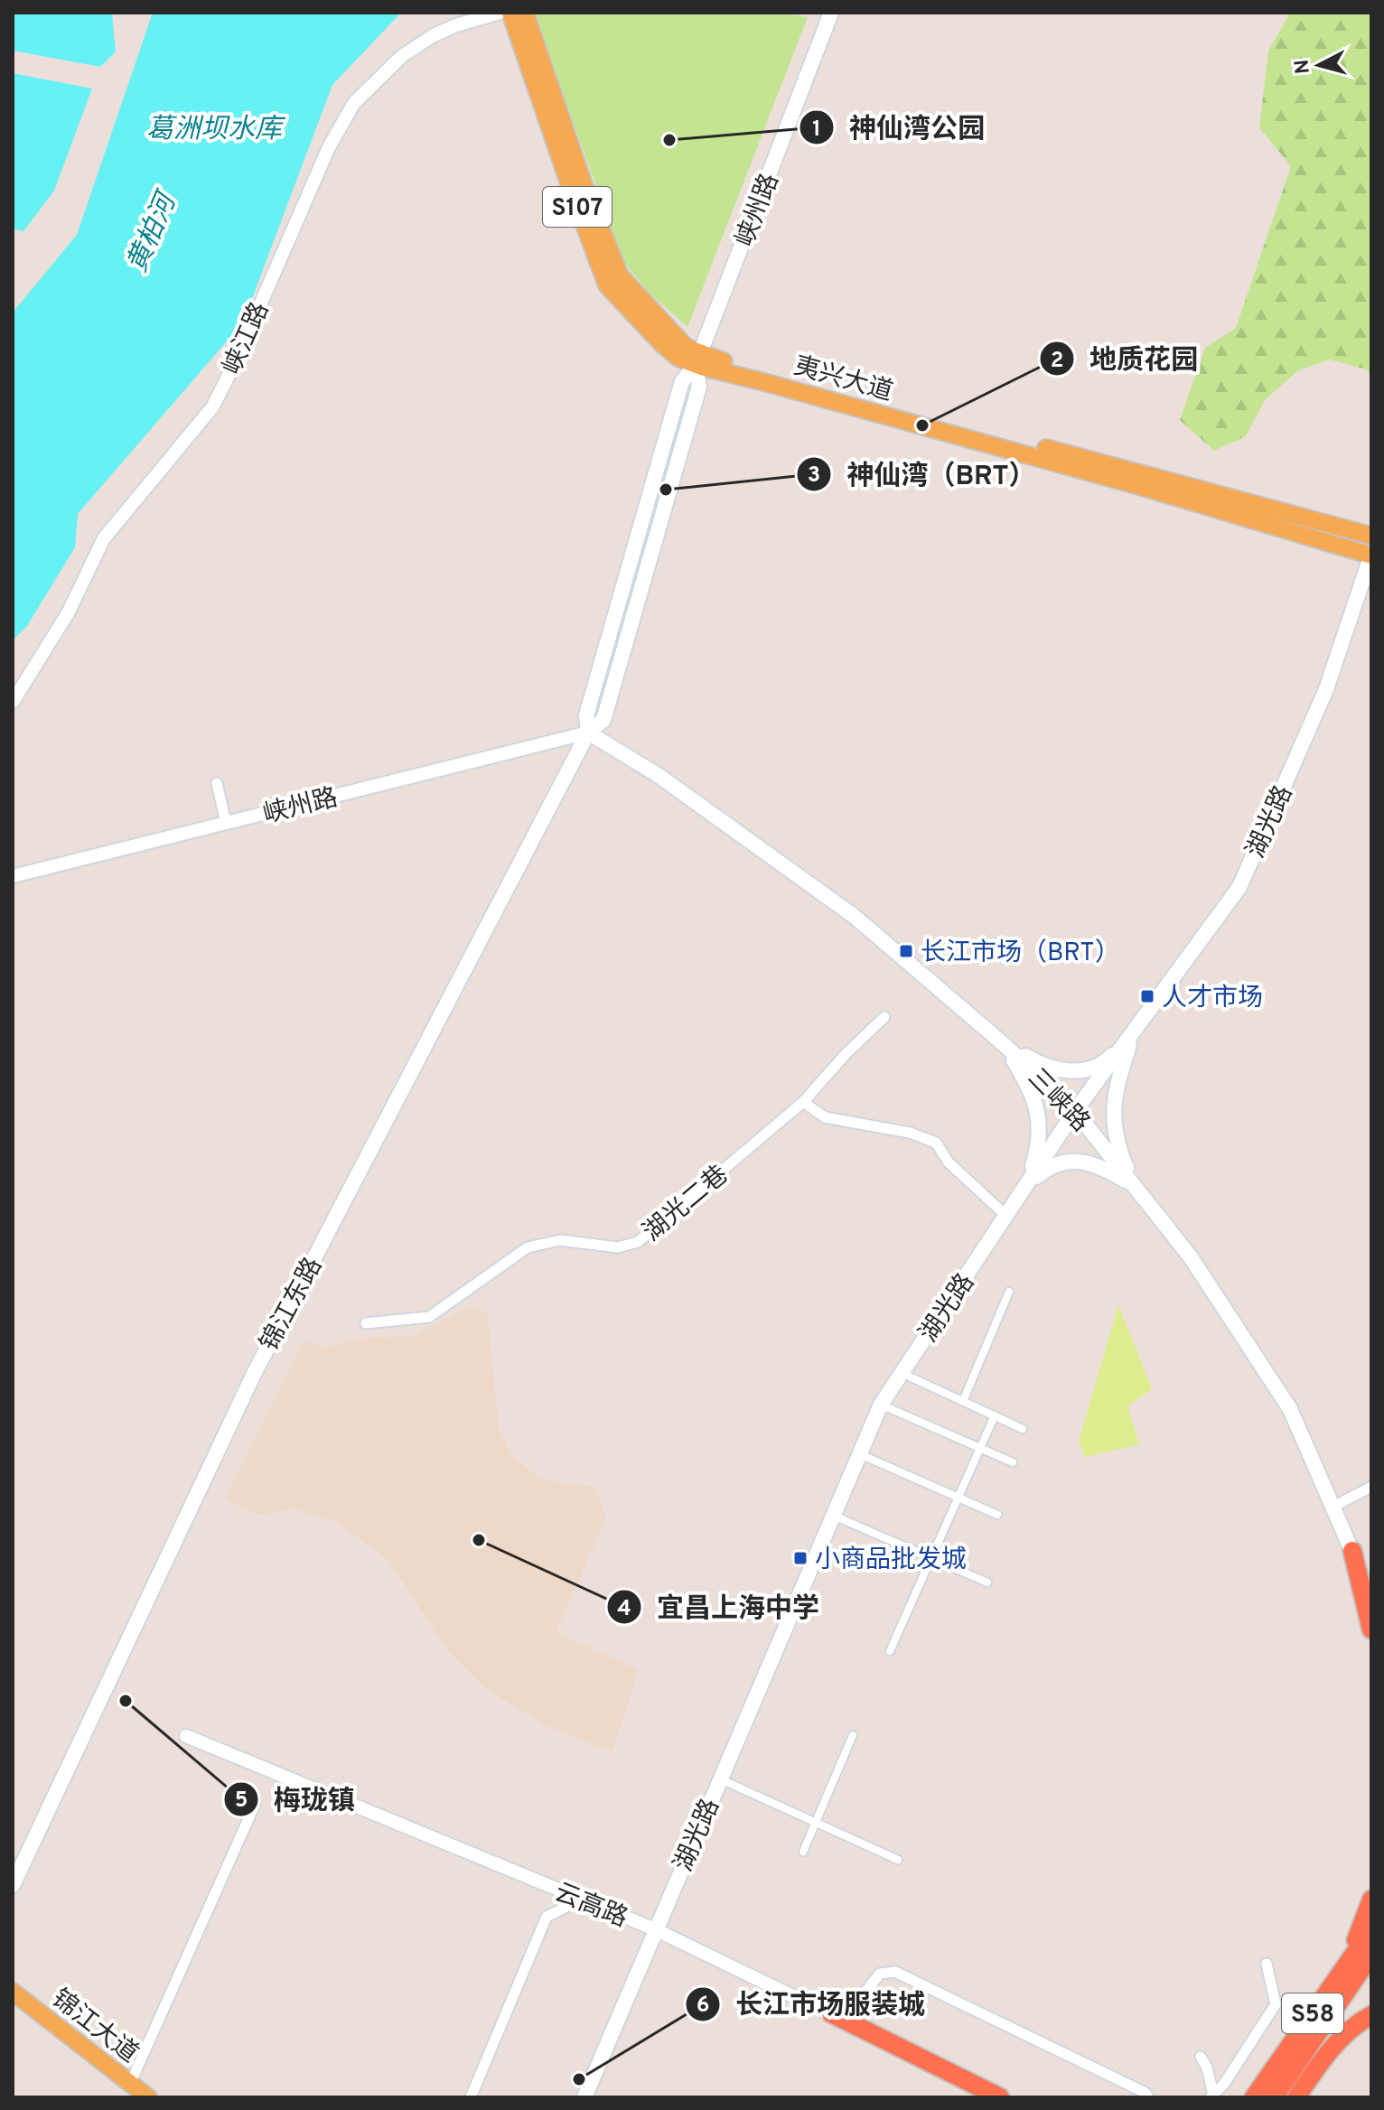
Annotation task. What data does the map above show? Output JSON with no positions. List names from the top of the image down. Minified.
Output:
{"streets":{"highway":["S58"],"main road":["S107","峡州路","夷兴大道","湖光路","三峡路","锦江东路","锦江大道"],"street":["峡江路","湖光二巷","云高路"]},"crossings":[["峡州路","夷兴大道"],["峡州路","三峡路"],["峡州路","锦江东路"],["夷兴大道","湖光路"],["湖光路","三峡路"],["湖光路","云高路"],["三峡路","锦江东路"]],"water":["葛洲坝水库","黄柏河"],"places":{"other":["神仙湾公园","地质花园","神仙湾（BRT）","宜昌上海中学","梅珑镇","长江市场服装城"],"transit":["长江市场（BRT）","人才市场","小商品批发城"]},"north":"left"}
